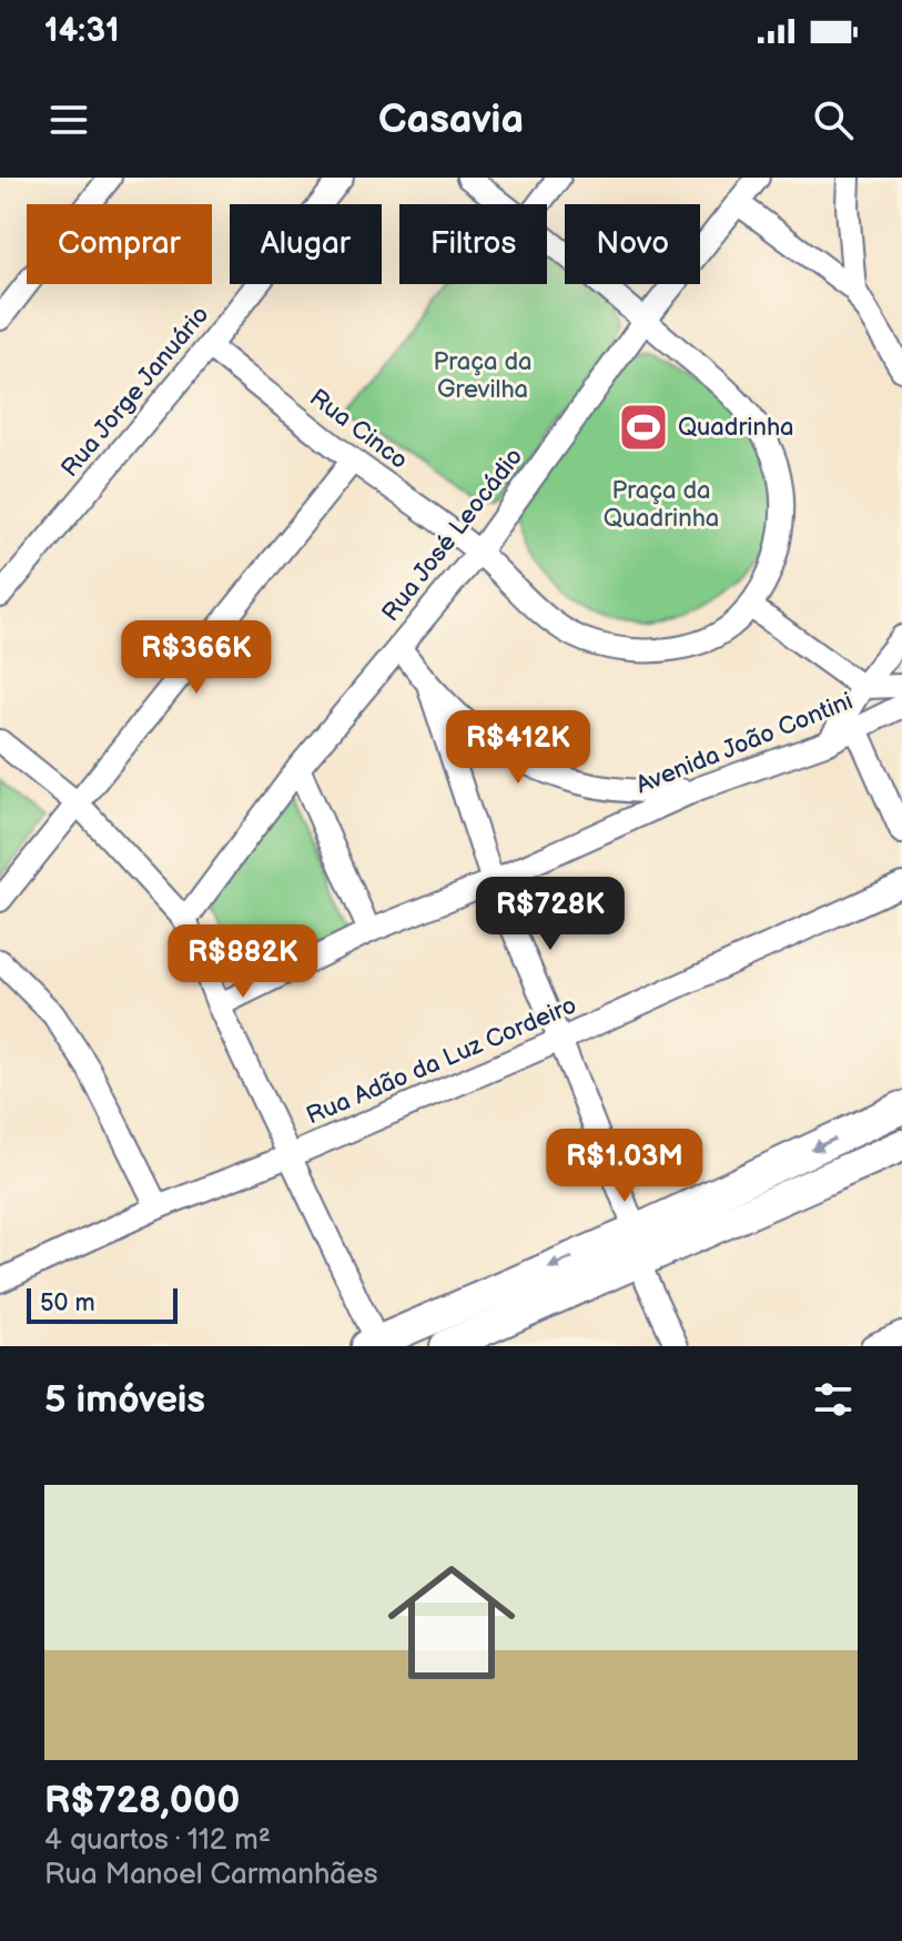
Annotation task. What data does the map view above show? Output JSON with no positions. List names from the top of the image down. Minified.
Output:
{"streets":{"street":["Rua Jorge Januário","Rua Cinco","Rua José Leocádio","Avenida João Contini","Rua Adão da Luz Cordeiro"]},"crossings":[["Rua Jorge Januário","Rua Cinco"],["Rua Cinco","Rua José Leocádio"]],"parks":["Praça da Grevilha","Praça da Quadrinha"],"places":{"sports":["Quadrinha"]},"scale_bar":"50 m","page":{"status":"14:31","header":"Casavia","chip":["Comprar","Alugar","Filtros","Novo"],"price":["R$366K","R$412K","R$728K","R$882K","R$1.03M"],"scale":"50 m","heading":"5 imóveis","list":[{"name":"R$728,000","note":"4 quartos · 112 m² · Rua Manoel Carmanhães"}]}}
